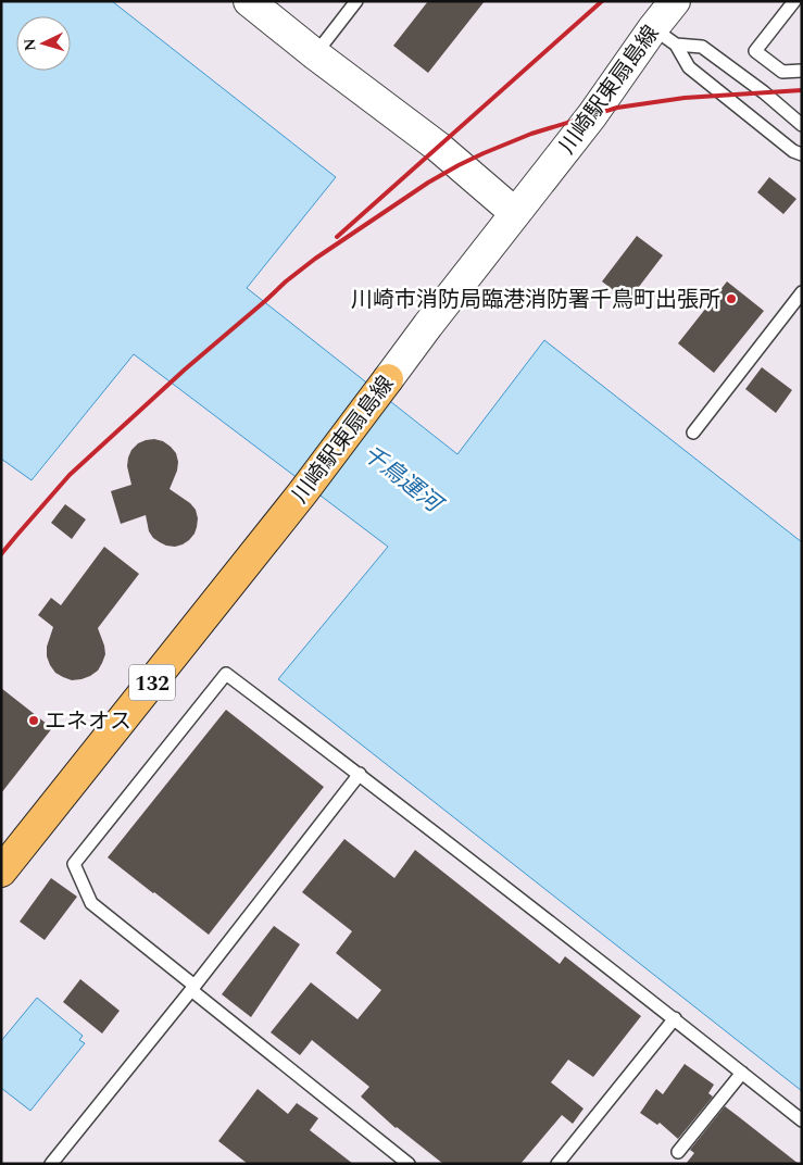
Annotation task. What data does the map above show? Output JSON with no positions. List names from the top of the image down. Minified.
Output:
{"streets":{"highway":["川崎駅東扇島線","132"]},"water":["千鳥運河"],"places":["川崎市消防局臨港消防署千鳥町出張所","エネオス"],"north":"left"}
